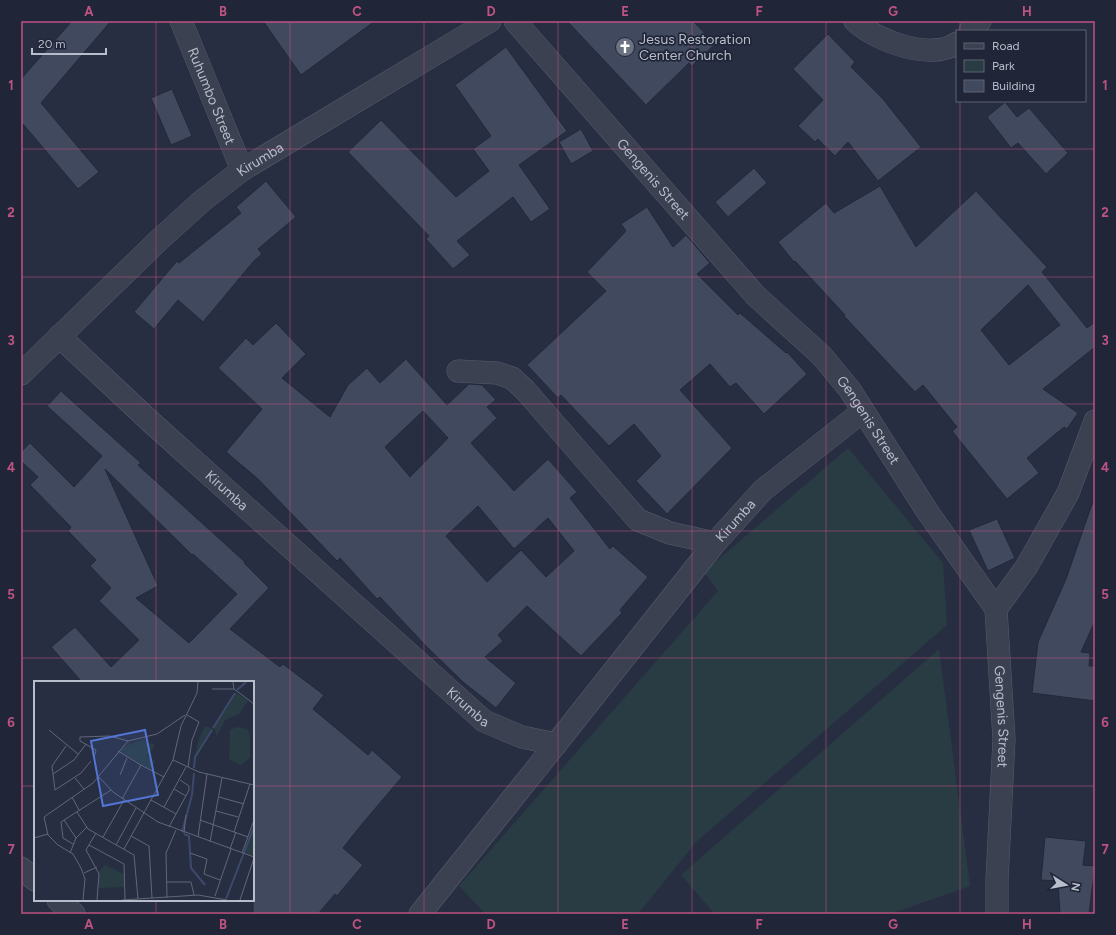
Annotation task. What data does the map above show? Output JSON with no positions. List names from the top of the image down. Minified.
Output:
{"streets":{"street":["Ruhumbo Street","Kirumba","Gengenis Street"]},"crossings":[["Ruhumbo Street","Kirumba"],["Kirumba","Gengenis Street"]],"places":{"church":["Jesus Restoration Center Church"]},"legend":["Road","Park","Building"],"scale_bar":"20 m","north":"right","grid":{"columns":["A","B","C","D","E","F","G","H"],"rows":["1","2","3","4","5","6","7"]}}
